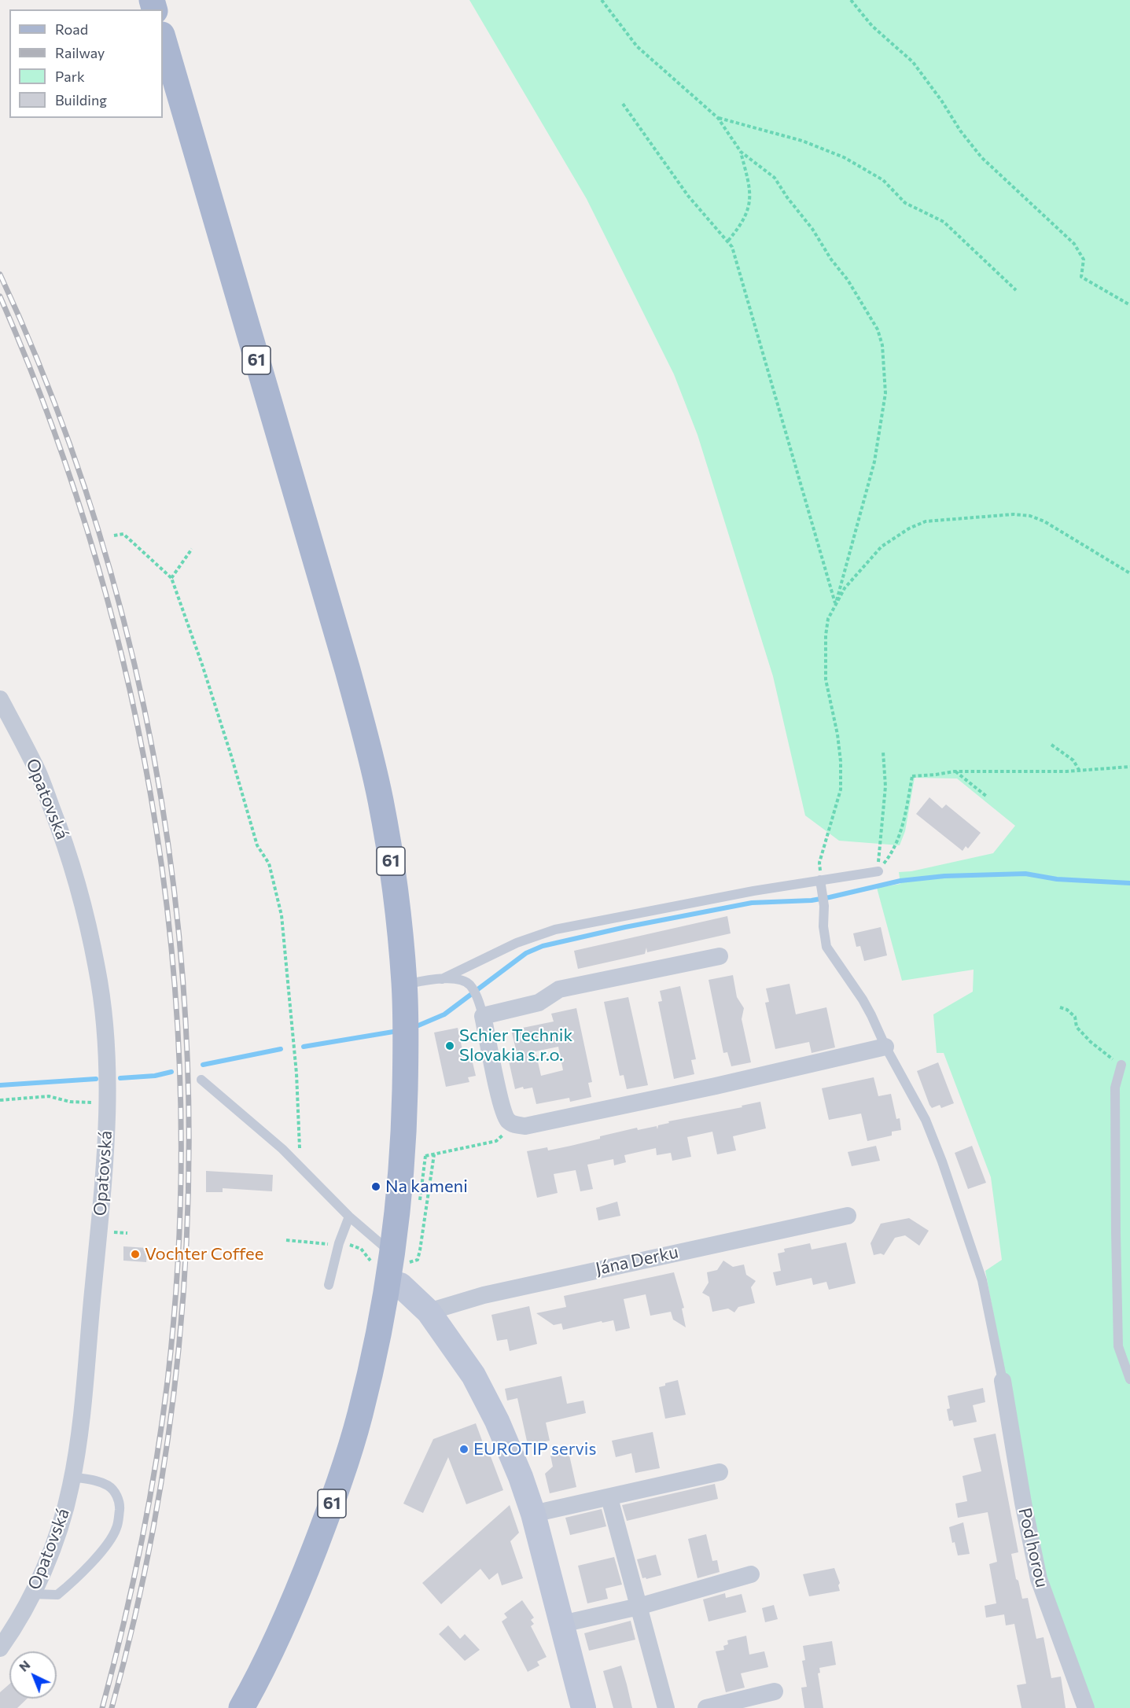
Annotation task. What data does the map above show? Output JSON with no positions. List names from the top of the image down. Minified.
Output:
{"streets":{"main road":["61"],"street":["Opatovská","Jána Derku","Pod horou"]},"places":["Schier Technik Slovakia s.r.o.","Na kameni","Vochter Coffee","EUROTIP servis"],"legend":["Road","Railway","Park","Building"],"north":"top left"}
